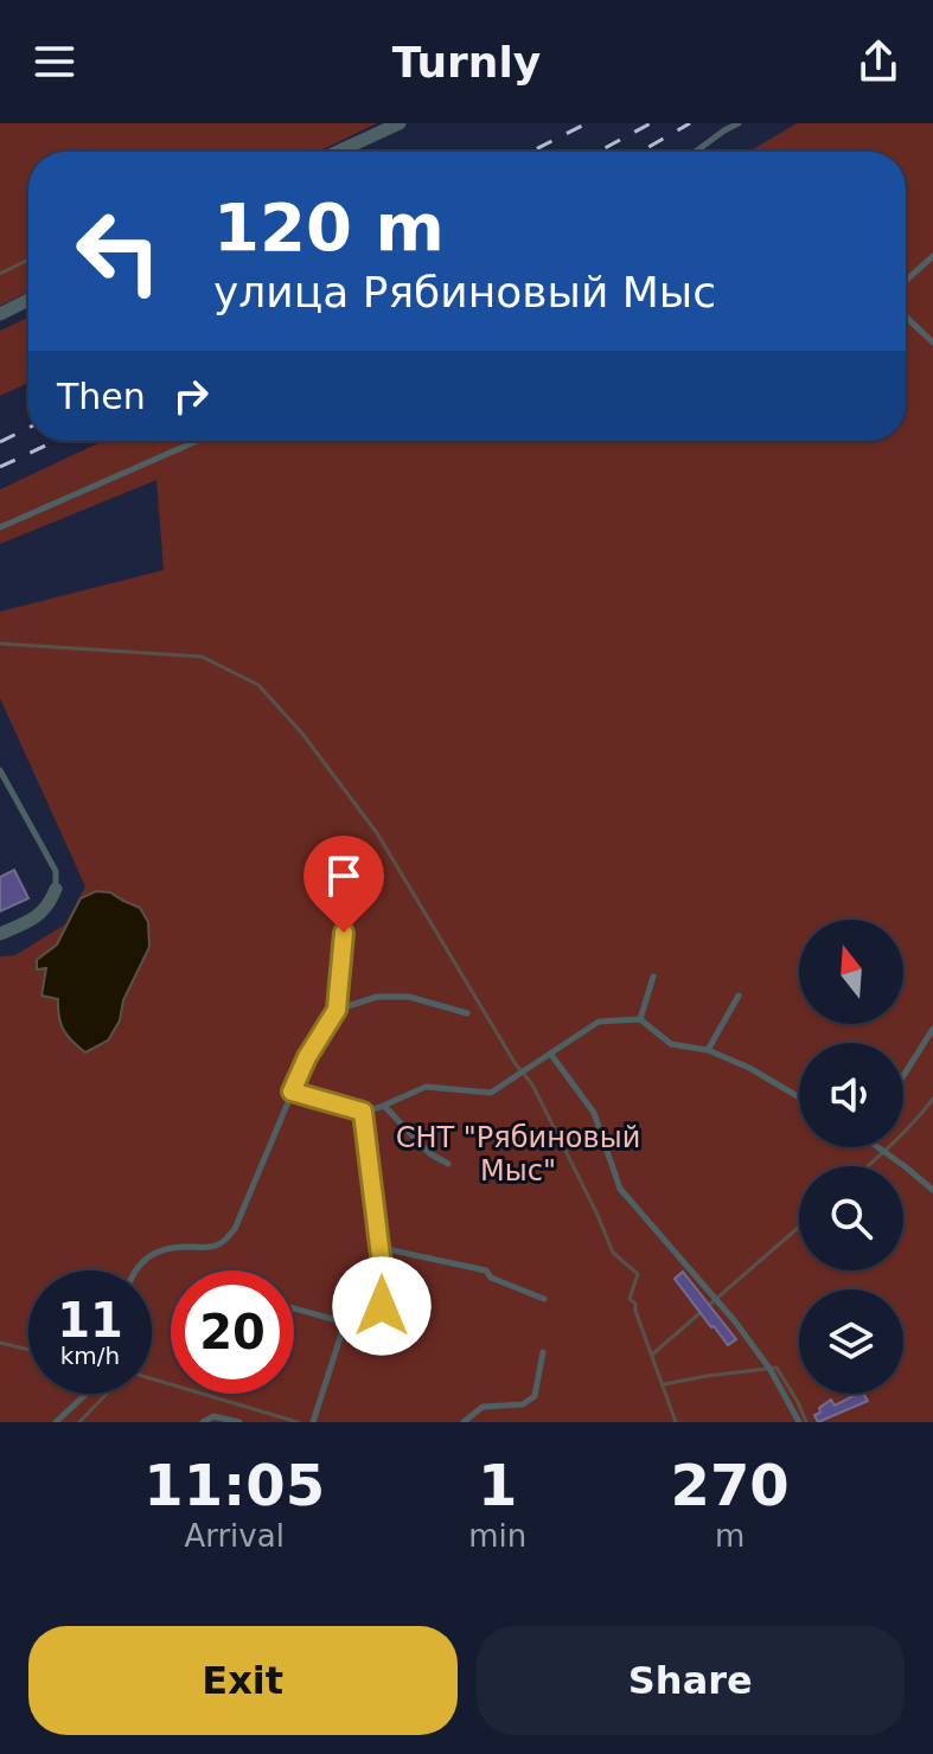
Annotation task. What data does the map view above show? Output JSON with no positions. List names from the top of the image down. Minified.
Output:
{"parks":["СНТ \"Рябиновый Мыс\""],"north":"top","page":{"header":"Turnly","turn":["120 m","улица Рябиновый Мыс"],"then":"Then","speed":"11 km/h","limit":"20","eta":["11:05","Arrival","1","min","270","m"],"buttons":["Exit","Share"]}}
